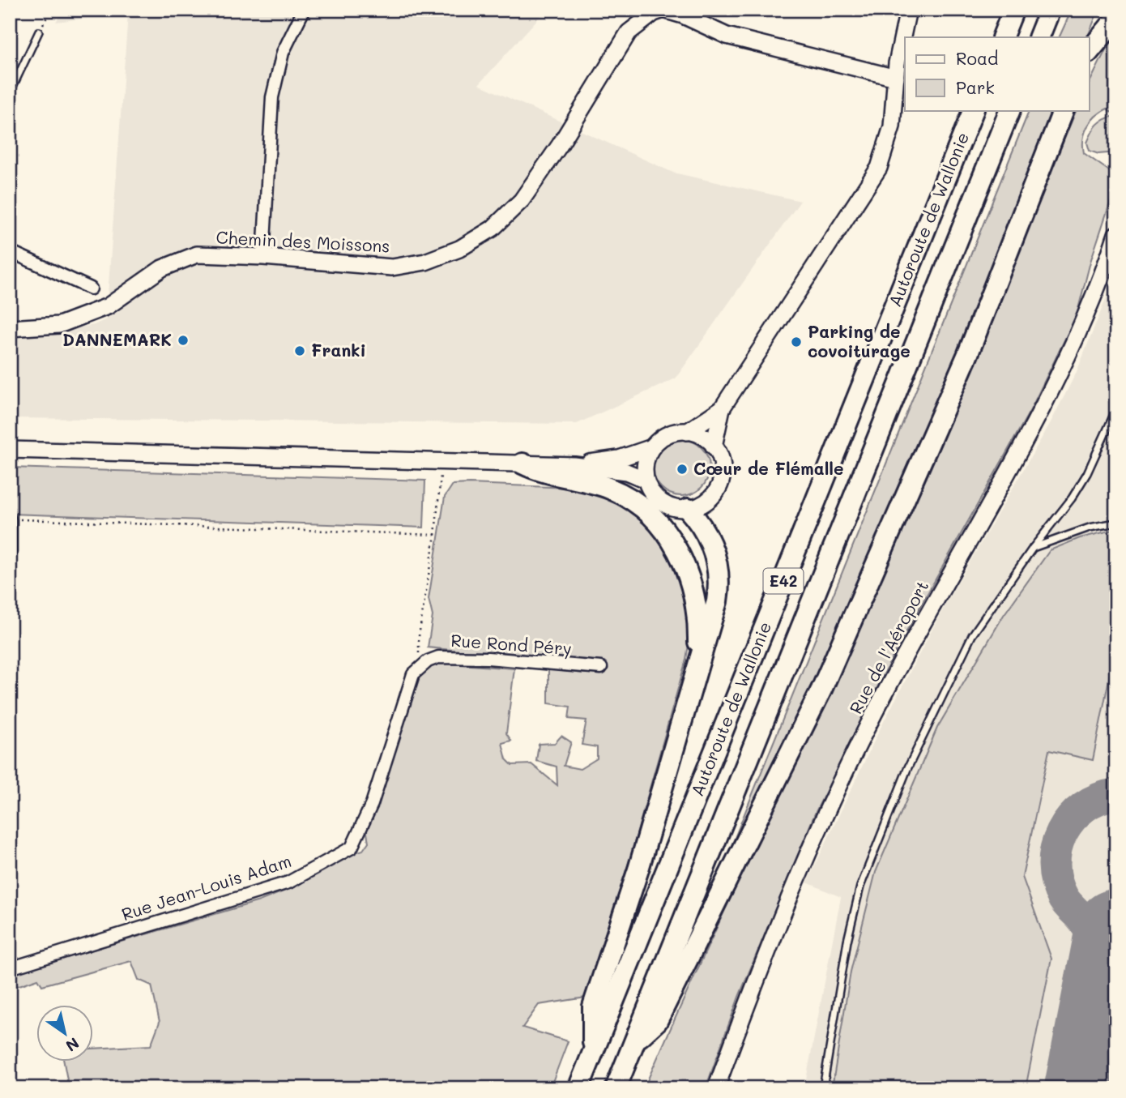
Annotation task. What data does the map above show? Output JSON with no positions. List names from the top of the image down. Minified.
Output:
{"streets":{"highway":["Autoroute de Wallonie","E42"],"street":["Chemin des Moissons","Rue Rond Péry","Rue de l'Aéroport","Rue Jean-Louis Adam"]},"crossings":[["Rue Rond Péry","Rue Jean-Louis Adam"]],"places":["DANNEMARK","Parking de covoiturage","Franki","Cœur de Flémalle"],"legend":["Road","Park"],"north":"bottom right"}
